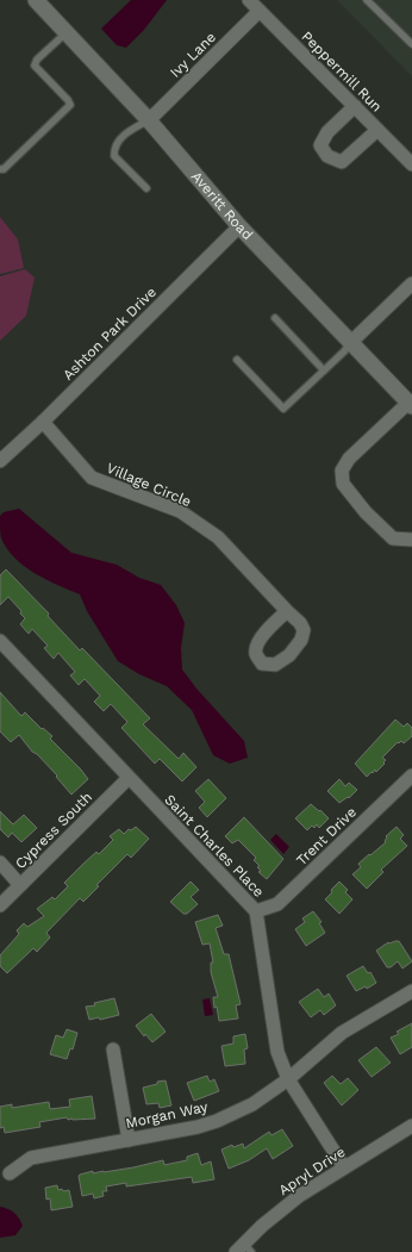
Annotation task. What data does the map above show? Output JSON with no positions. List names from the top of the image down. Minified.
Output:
{"streets":{"street":["Ivy Lane","Peppermill Run","Averitt Road","Ashton Park Drive","Village Circle","Cypress South","Trent Drive","Saint Charles Place","Morgan Way","Apryl Drive"]},"crossings":[["Ivy Lane","Peppermill Run"],["Ivy Lane","Averitt Road"],["Averitt Road","Ashton Park Drive"],["Ashton Park Drive","Village Circle"],["Cypress South","Saint Charles Place"],["Trent Drive","Saint Charles Place"],["Saint Charles Place","Morgan Way"],["Saint Charles Place","Apryl Drive"]]}
